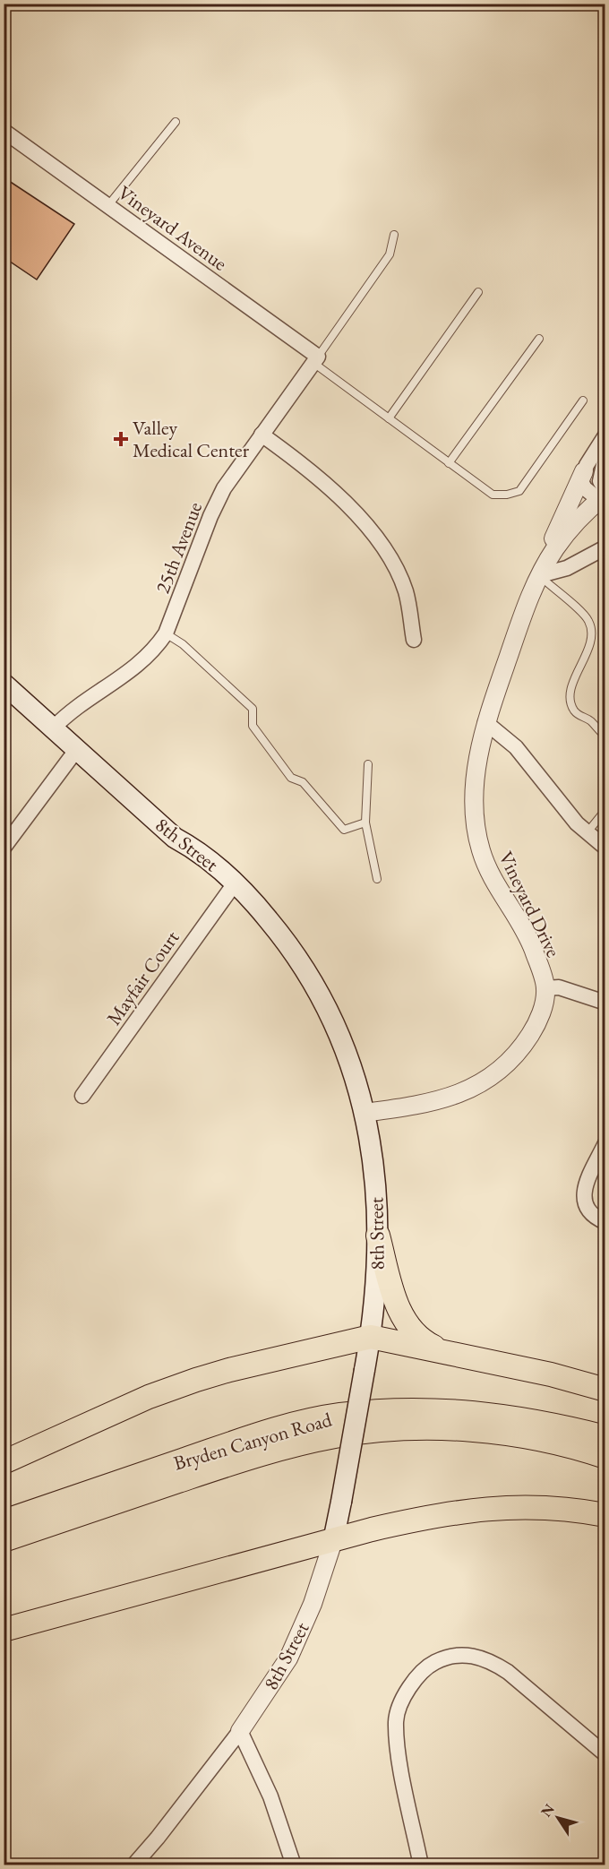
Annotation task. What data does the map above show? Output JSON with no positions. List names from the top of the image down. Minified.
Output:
{"streets":{"main road":["8th Street","Bryden Canyon Road"],"street":["Vineyard Avenue","25th Avenue","Vineyard Drive","Mayfair Court"]},"crossings":[["Vineyard Avenue","25th Avenue"],["25th Avenue","8th Street"],["8th Street","Vineyard Drive"],["8th Street","Mayfair Court"]],"places":{"health":["Valley Medical Center"]},"north":"top left"}
